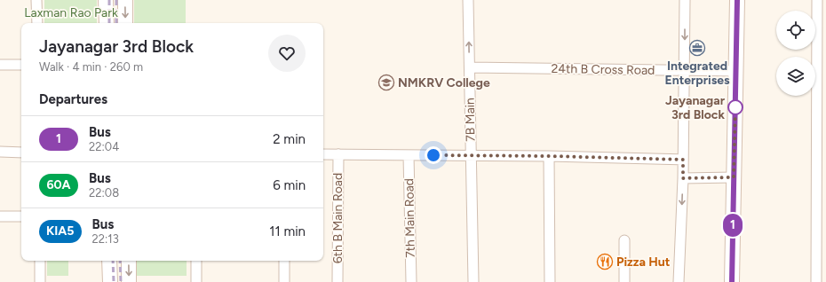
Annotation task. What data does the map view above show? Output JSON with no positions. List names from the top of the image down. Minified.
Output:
{"streets":{"street":["24th B Cross Road","7B Main","6th B Main Road","7th Main Road"]},"crossings":[["24th B Cross Road","7B Main"]],"parks":["Laxman Rao Park"],"places":{"office":["Integrated Enterprises"],"school or university":["NMKRV College"],"other":["Jayanagar 3rd Block"],"restaurant":["Pizza Hut"]},"lines":["bus line 1"],"page":{"on_map":"1","heading":[["Jayanagar 3rd Block","Walk · 4 min · 260 m"],"Departures"],"list":[{"mark":"1","name":"Bus","note":"22:04","value":"2 min"},{"mark":"60A","name":"Bus","note":"22:08","value":"6 min"},{"mark":"KIA5","name":"Bus","note":"22:13","value":"11 min"}]}}
